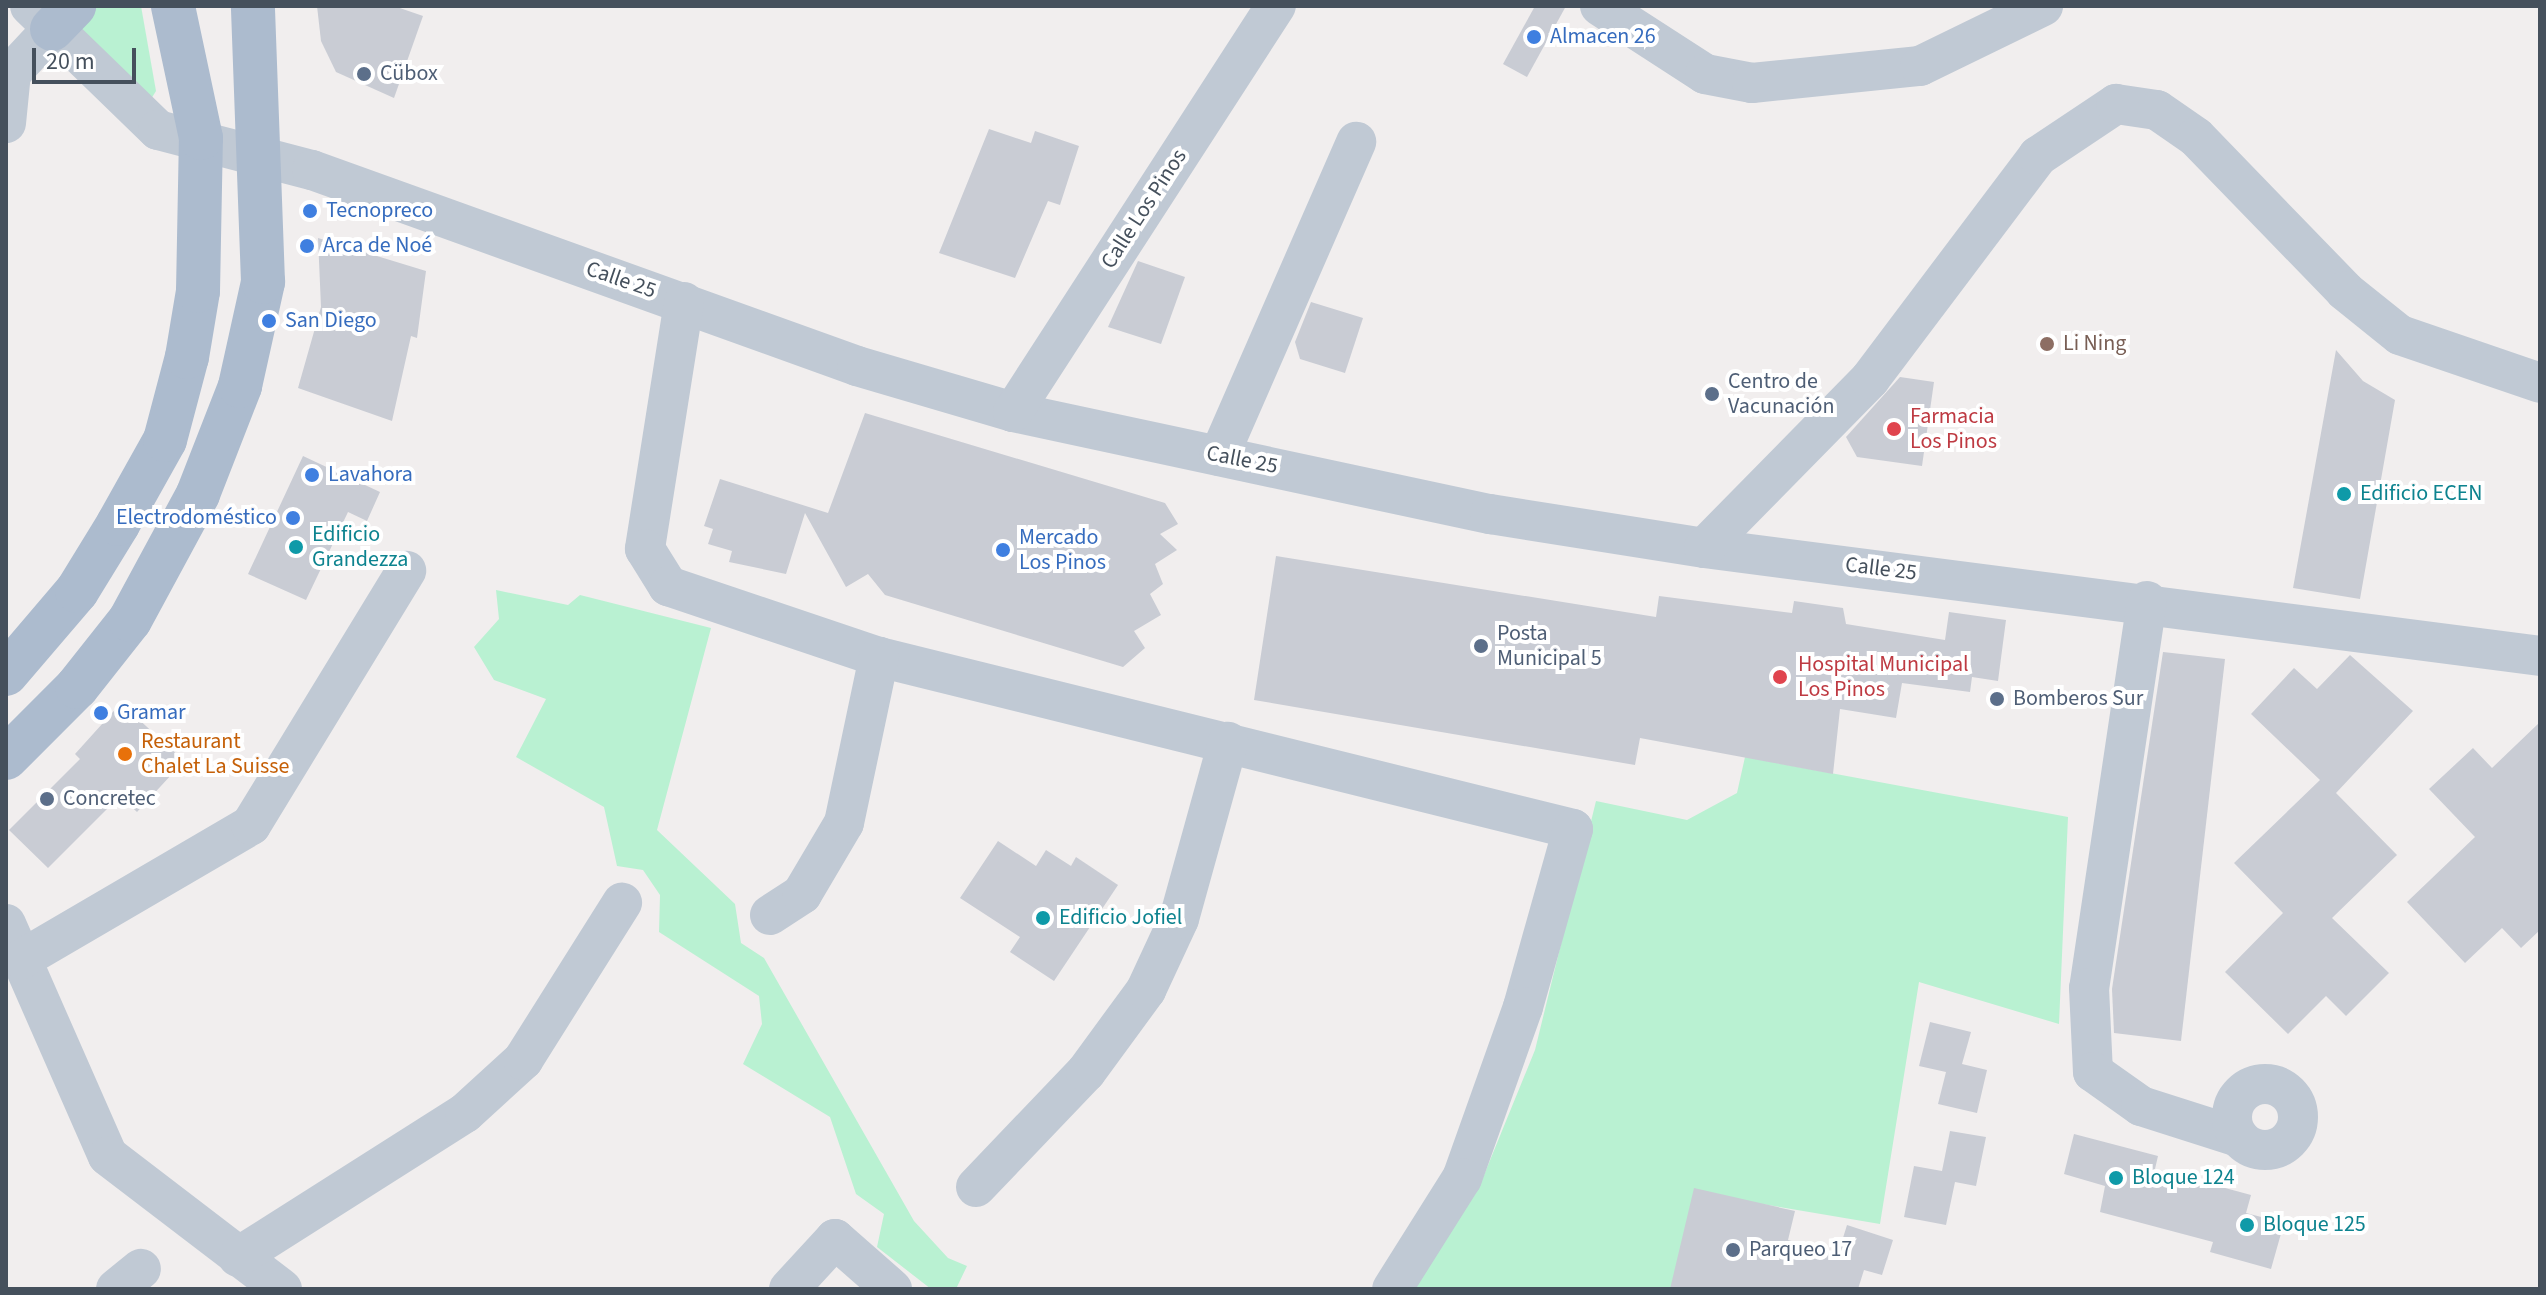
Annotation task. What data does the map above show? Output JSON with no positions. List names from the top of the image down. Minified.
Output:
{"streets":{"street":["Calle Los Pinos","Calle 25"]},"crossings":[["Calle Los Pinos","Calle 25"]],"places":["Almacen 26","Cübox","Tecnopreco","Arca de Noé","San Diego","Li Ning","Centro de Vacunación","Farmacia Los Pinos","Lavahora","Edificio ECEN","Electrodoméstico","Edificio Grandezza","Mercado Los Pinos","Posta Municipal 5","Hospital Municipal Los Pinos","Bomberos Sur","Gramar","Restaurant Chalet La Suisse","Concretec","Edificio Jofiel","Bloque 124","Bloque 125","Parqueo 17"],"scale_bar":"20 m"}
